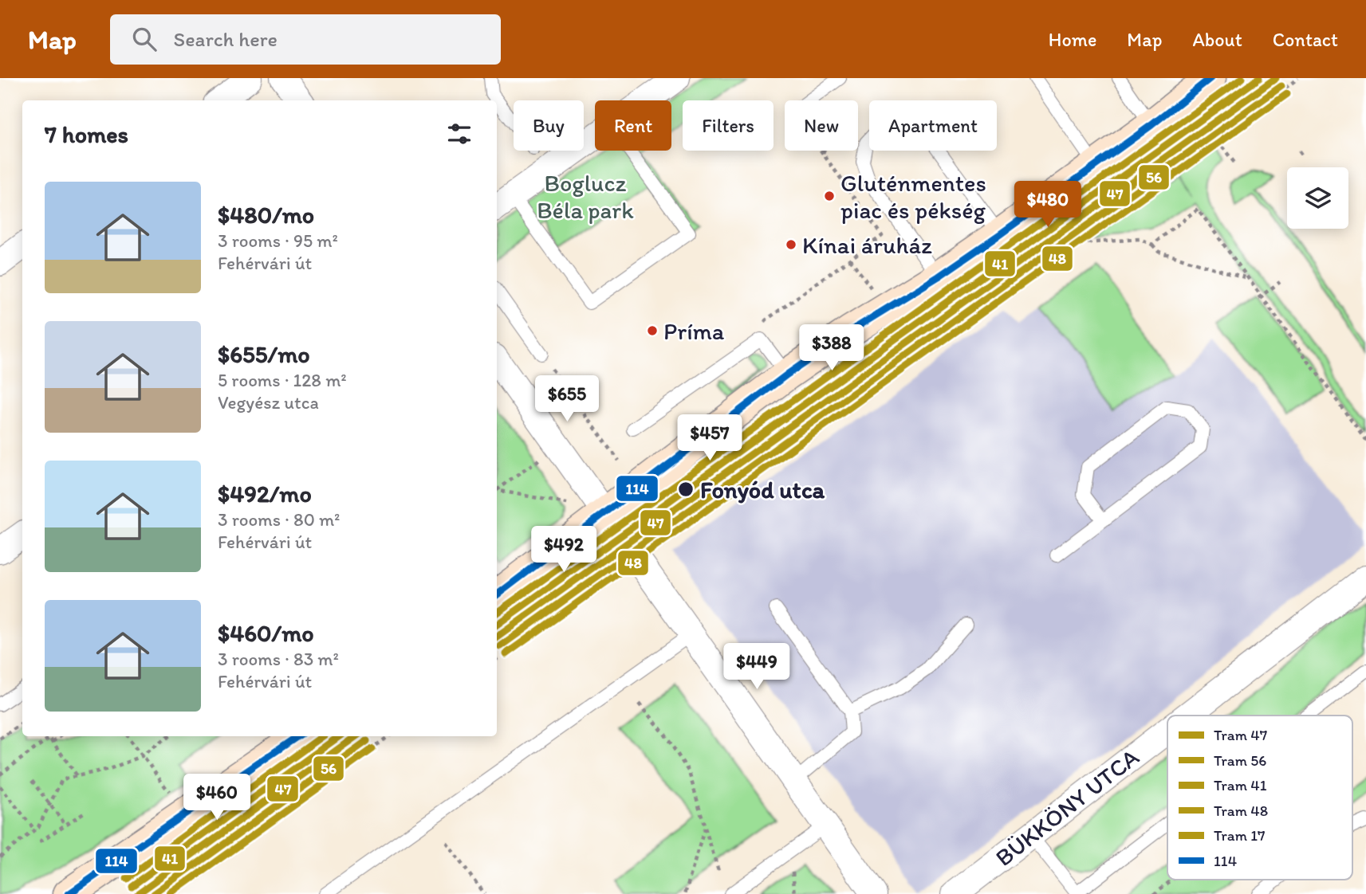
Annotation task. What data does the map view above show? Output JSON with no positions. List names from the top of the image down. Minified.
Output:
{"streets":{"street":["BÜKKÖNY UTCA"]},"parks":["Boglucz Béla park"],"places":["Gluténmentes piac és pékség","Kínai áruház","Príma","Fonyód utca"],"lines":["tram line 47","tram line 41","tram line 17","transit line 114","tram line 56","tram line 48"],"legend":["Tram 47","Tram 56","Tram 41","Tram 48","Tram 17","114"],"page":{"header":"Map","search":"Search here","nav":["Home","Map","About","Contact"],"chip":["Buy","Rent","Filters","New","Apartment"],"heading":"7 homes","list":[{"name":"$480/mo","note":"3 rooms · 95 m² · Fehérvári út"},{"name":"$655/mo","note":"5 rooms · 128 m² · Vegyész utca"},{"name":"$492/mo","note":"3 rooms · 80 m² · Fehérvári út"},{"name":"$460/mo","note":"3 rooms · 83 m² · Fehérvári út"}],"price":["$480","$388","$655","$457","$492","$449","$460"]}}
